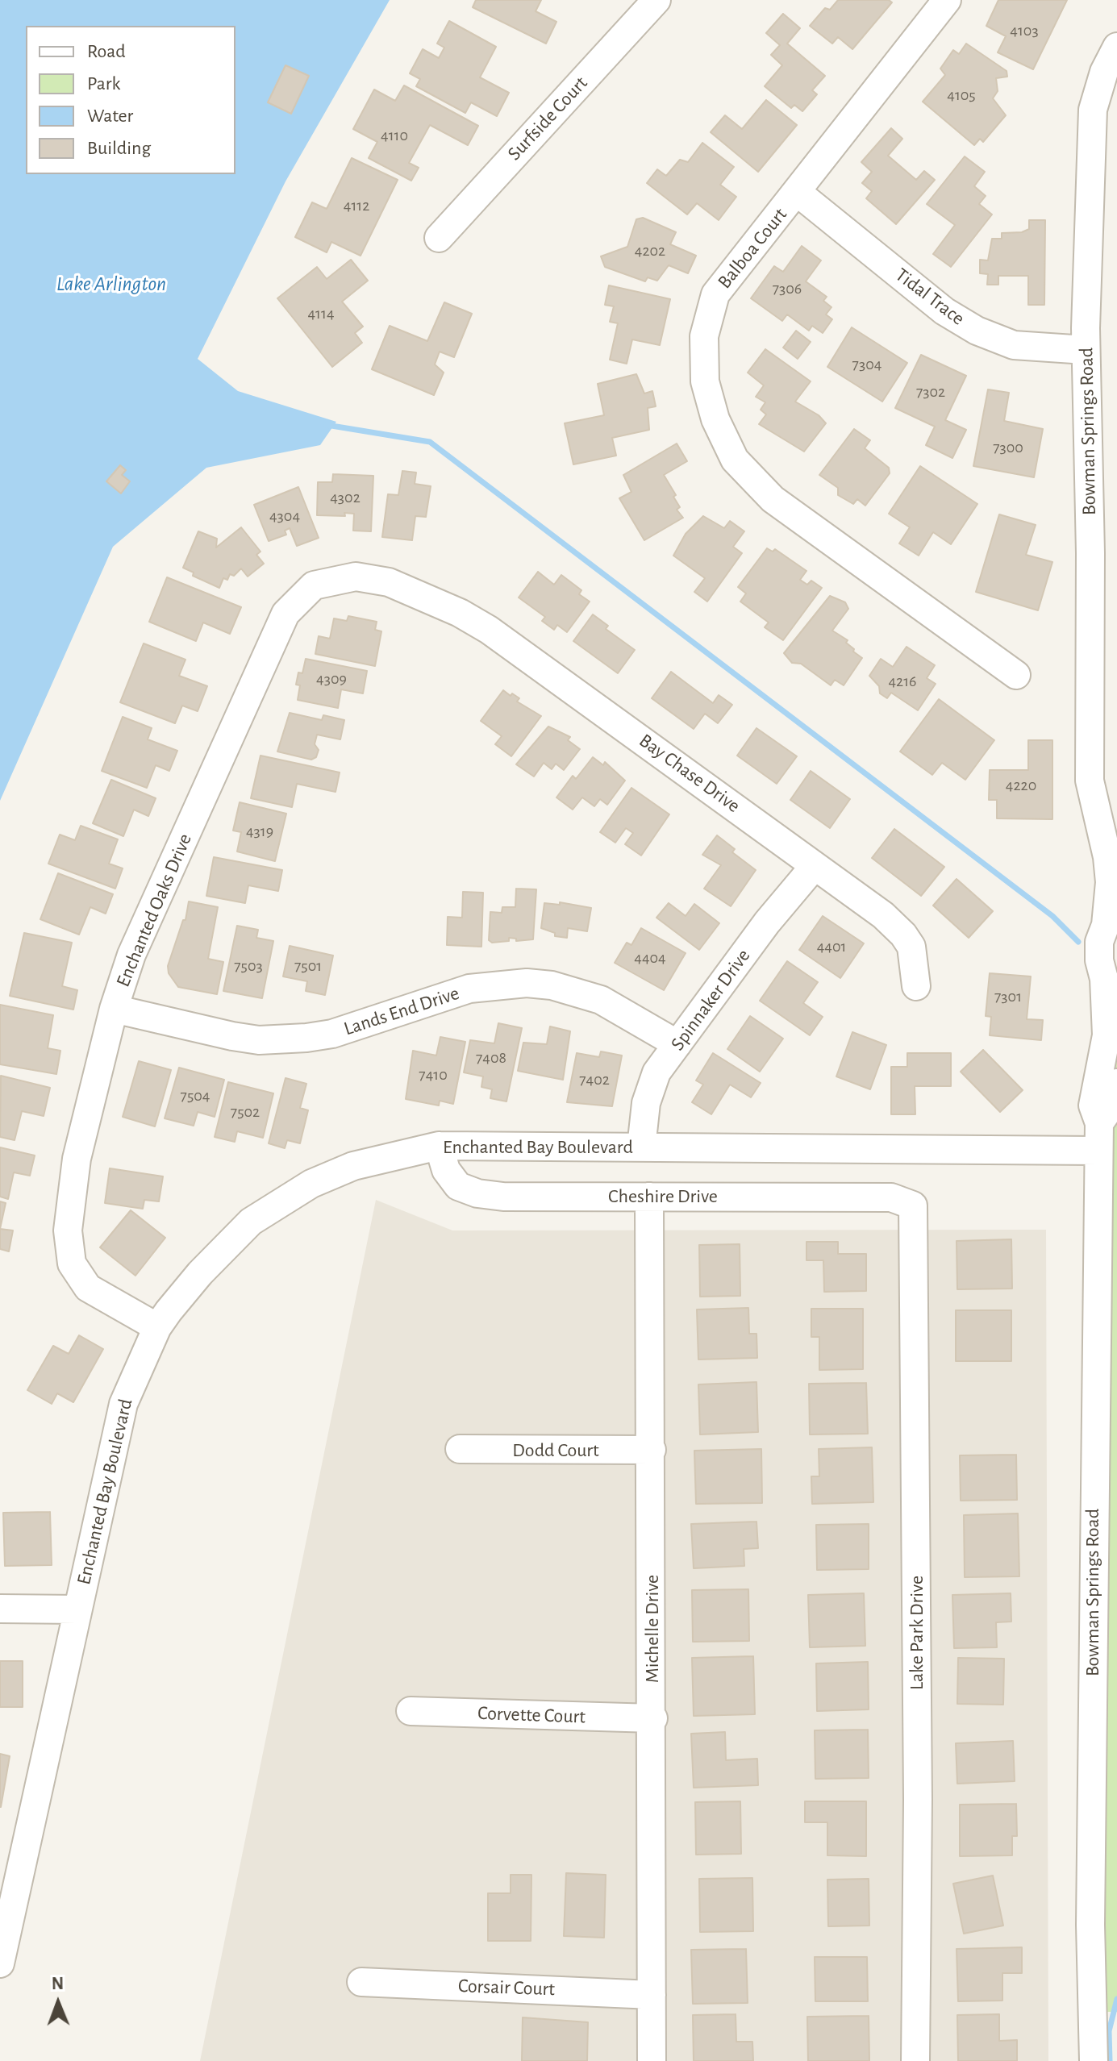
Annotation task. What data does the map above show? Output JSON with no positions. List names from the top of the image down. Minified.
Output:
{"streets":{"street":["Surfside Court","Balboa Court","Tidal Trace","Bowman Springs Road","Bay Chase Drive","Enchanted Oaks Drive","Spinnaker Drive","Lands End Drive","Enchanted Bay Boulevard","Cheshire Drive","Dodd Court","Michelle Drive","Lake Park Drive","Corvette Court","Corsair Court"]},"crossings":[["Balboa Court","Tidal Trace"],["Tidal Trace","Bowman Springs Road"],["Bowman Springs Road","Enchanted Bay Boulevard"],["Bay Chase Drive","Enchanted Oaks Drive"],["Bay Chase Drive","Spinnaker Drive"],["Enchanted Oaks Drive","Lands End Drive"],["Enchanted Oaks Drive","Enchanted Bay Boulevard"],["Spinnaker Drive","Lands End Drive"],["Spinnaker Drive","Enchanted Bay Boulevard"],["Enchanted Bay Boulevard","Cheshire Drive"],["Cheshire Drive","Michelle Drive"],["Cheshire Drive","Lake Park Drive"],["Dodd Court","Michelle Drive"],["Michelle Drive","Corvette Court"],["Michelle Drive","Corsair Court"]],"water":["Lake Arlington"],"house_numbers":["4103","4105","4110","4112","4202","7306","4114","7304","7302","7300","4302","4304","4309","4216","4220","4319","4401","4404","7503","7501","7301","7408","7410","7402","7504","7502"],"legend":["Road","Park","Water","Building"],"north":"top"}
